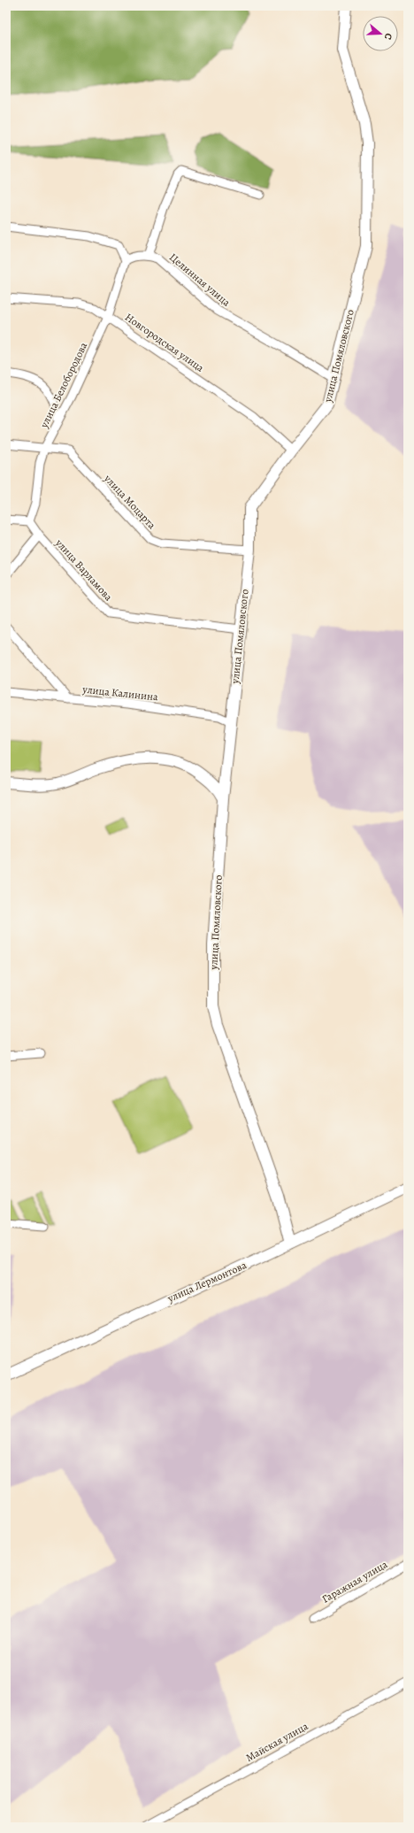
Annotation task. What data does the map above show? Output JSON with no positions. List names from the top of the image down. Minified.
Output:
{"streets":{"street":["Целинная улица","Новгородская улица","улица Помяловского","улица Белобородова","улица Моцарта","улица Варламова","улица Калинина","улица Лермонтова","Гаражная улица","Майская улица"]},"crossings":[["Целинная улица","улица Помяловского"],["Новгородская улица","улица Помяловского"],["Новгородская улица","улица Белобородова"],["улица Помяловского","улица Моцарта"],["улица Помяловского","улица Варламова"],["улица Помяловского","улица Калинина"],["улица Помяловского","улица Лермонтова"],["улица Белобородова","улица Моцарта"],["улица Белобородова","улица Варламова"]],"north":"right"}
